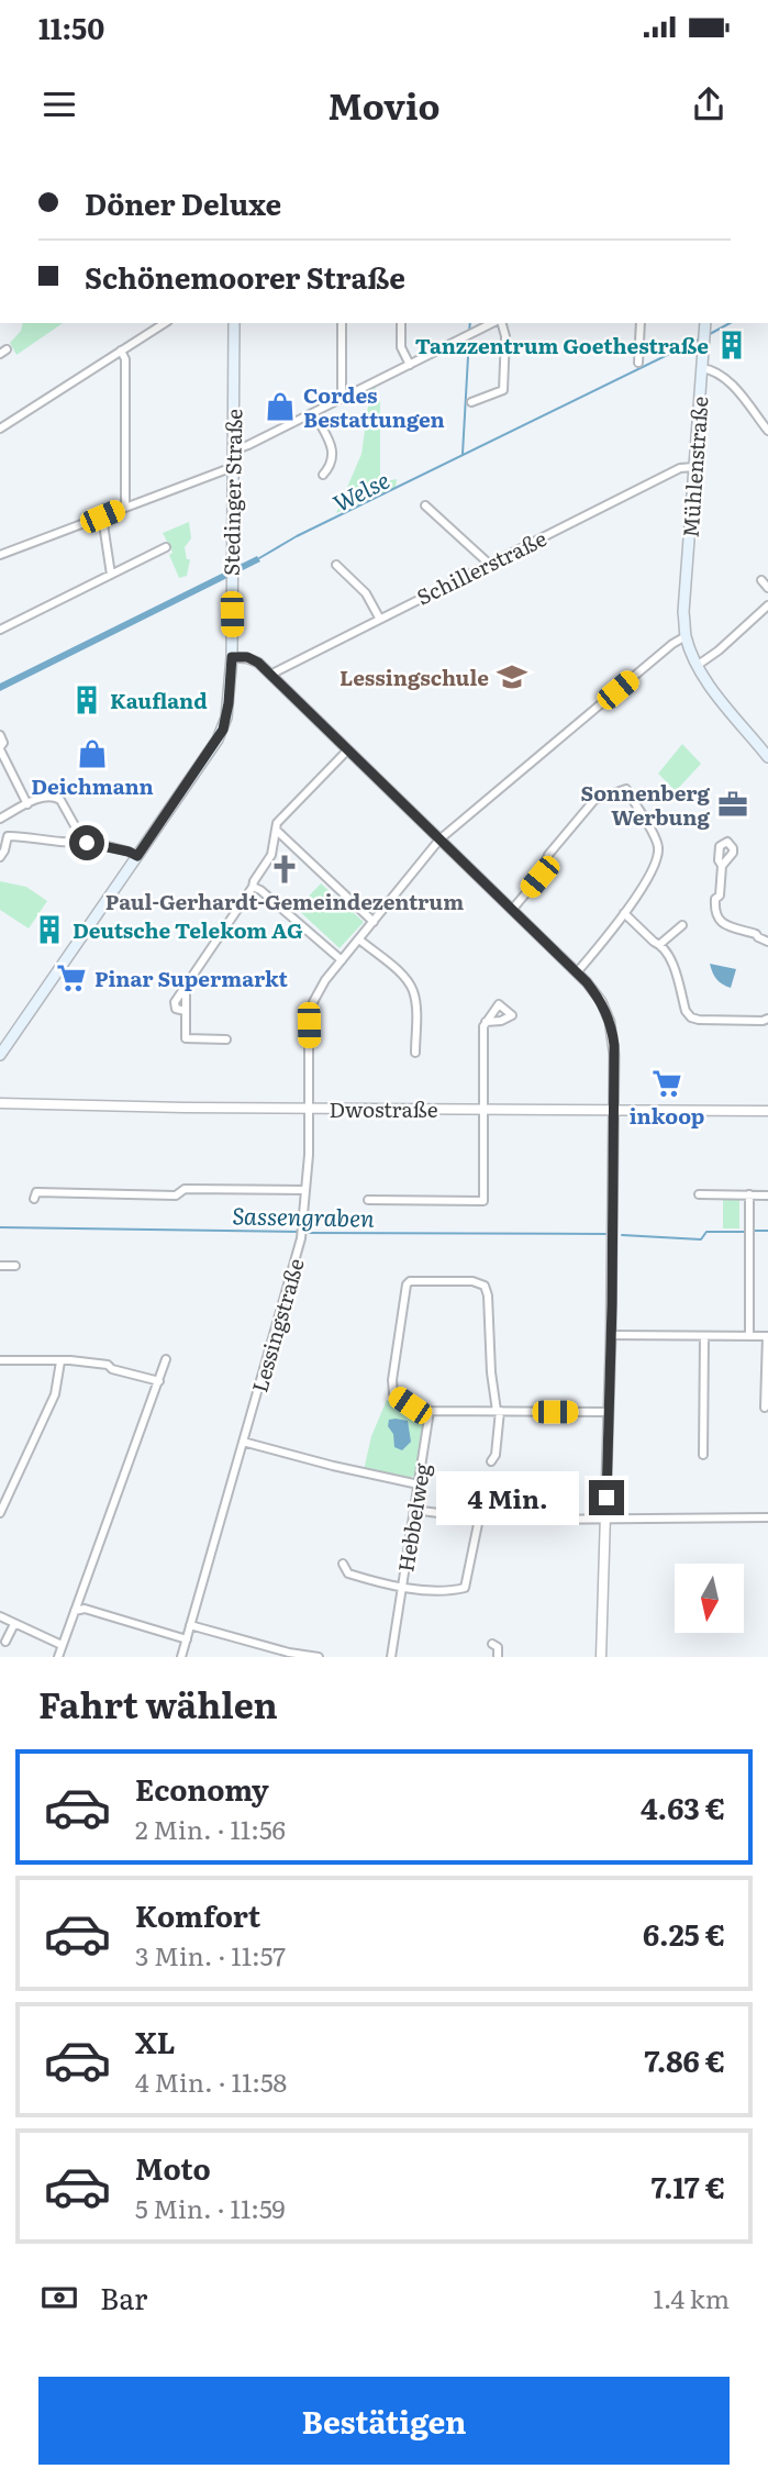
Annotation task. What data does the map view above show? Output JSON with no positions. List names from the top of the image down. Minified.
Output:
{"streets":{"main road":["Mühlenstraße","Stedinger Straße"],"street":["Schillerstraße","Dwostraße","Lessingstraße","Hebbelweg"]},"crossings":[["Mühlenstraße","Schillerstraße"],["Mühlenstraße","Lessingstraße"],["Dwostraße","Lessingstraße"]],"water":["Welse","Sassengraben"],"places":{"building":["Tanzzentrum Goethestraße","Kaufland","Deutsche Telekom AG"],"shop":["Cordes Bestattungen","Deichmann"],"school or university":["Lessingschule"],"office":["Sonnenberg Werbung"],"church":["Paul-Gerhardt-Gemeindezentrum"],"supermarket":["Pinar Supermarkt","inkoop"]},"north":"bottom","page":{"status":"11:50","header":"Movio","banner":["Döner Deluxe","Schönemoorer Straße"],"bubble":"4 Min.","heading":"Fahrt wählen","list":[{"name":"Economy","note":"2 Min. · 11:56","value":"4.63 €"},{"name":"Komfort","note":"3 Min. · 11:57","value":"6.25 €"},{"name":"XL","note":"4 Min. · 11:58","value":"7.86 €"},{"name":"Moto","note":"5 Min. · 11:59","value":"7.17 €"}],"pay":["Bar","1.4 km"],"buttons":"Bestätigen"}}
